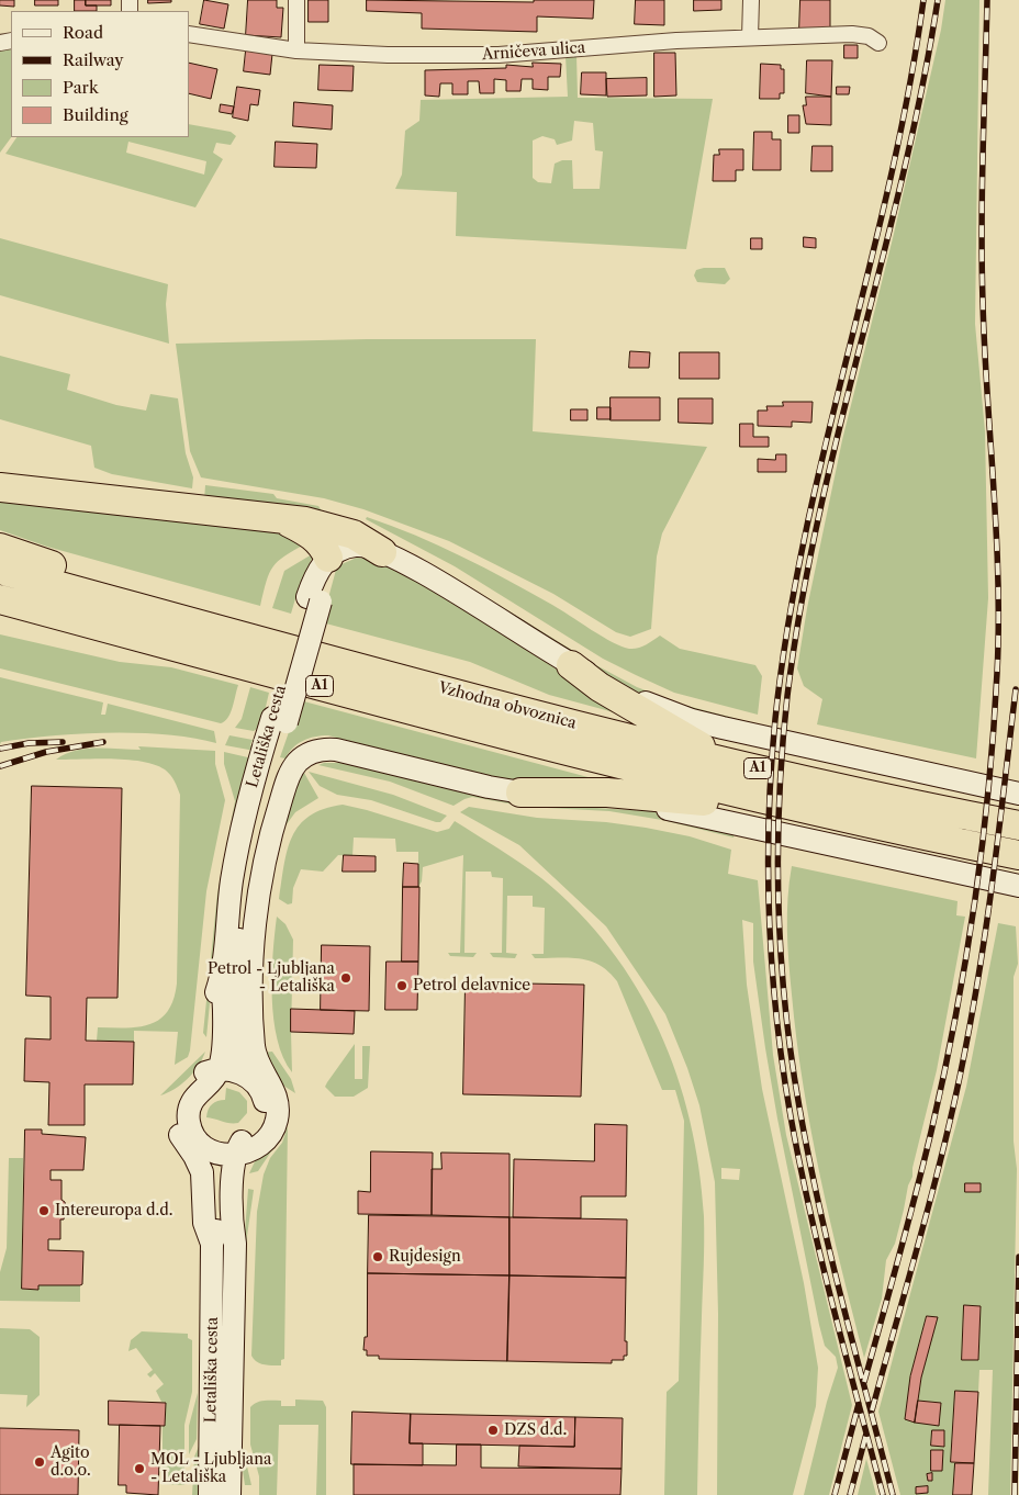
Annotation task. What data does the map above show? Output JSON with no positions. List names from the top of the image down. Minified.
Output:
{"streets":{"highway":["A1","Vzhodna obvoznica"],"main road":["Letališka cesta"],"street":["Arničeva ulica"]},"places":["Petrol - Ljubljana - Letališka","Petrol delavnice","Intereuropa d.d.","Rujdesign","DZS d.d.","Agito d.o.o.","MOL - Ljubljana - Letališka"],"legend":["Road","Railway","Park","Building"]}
